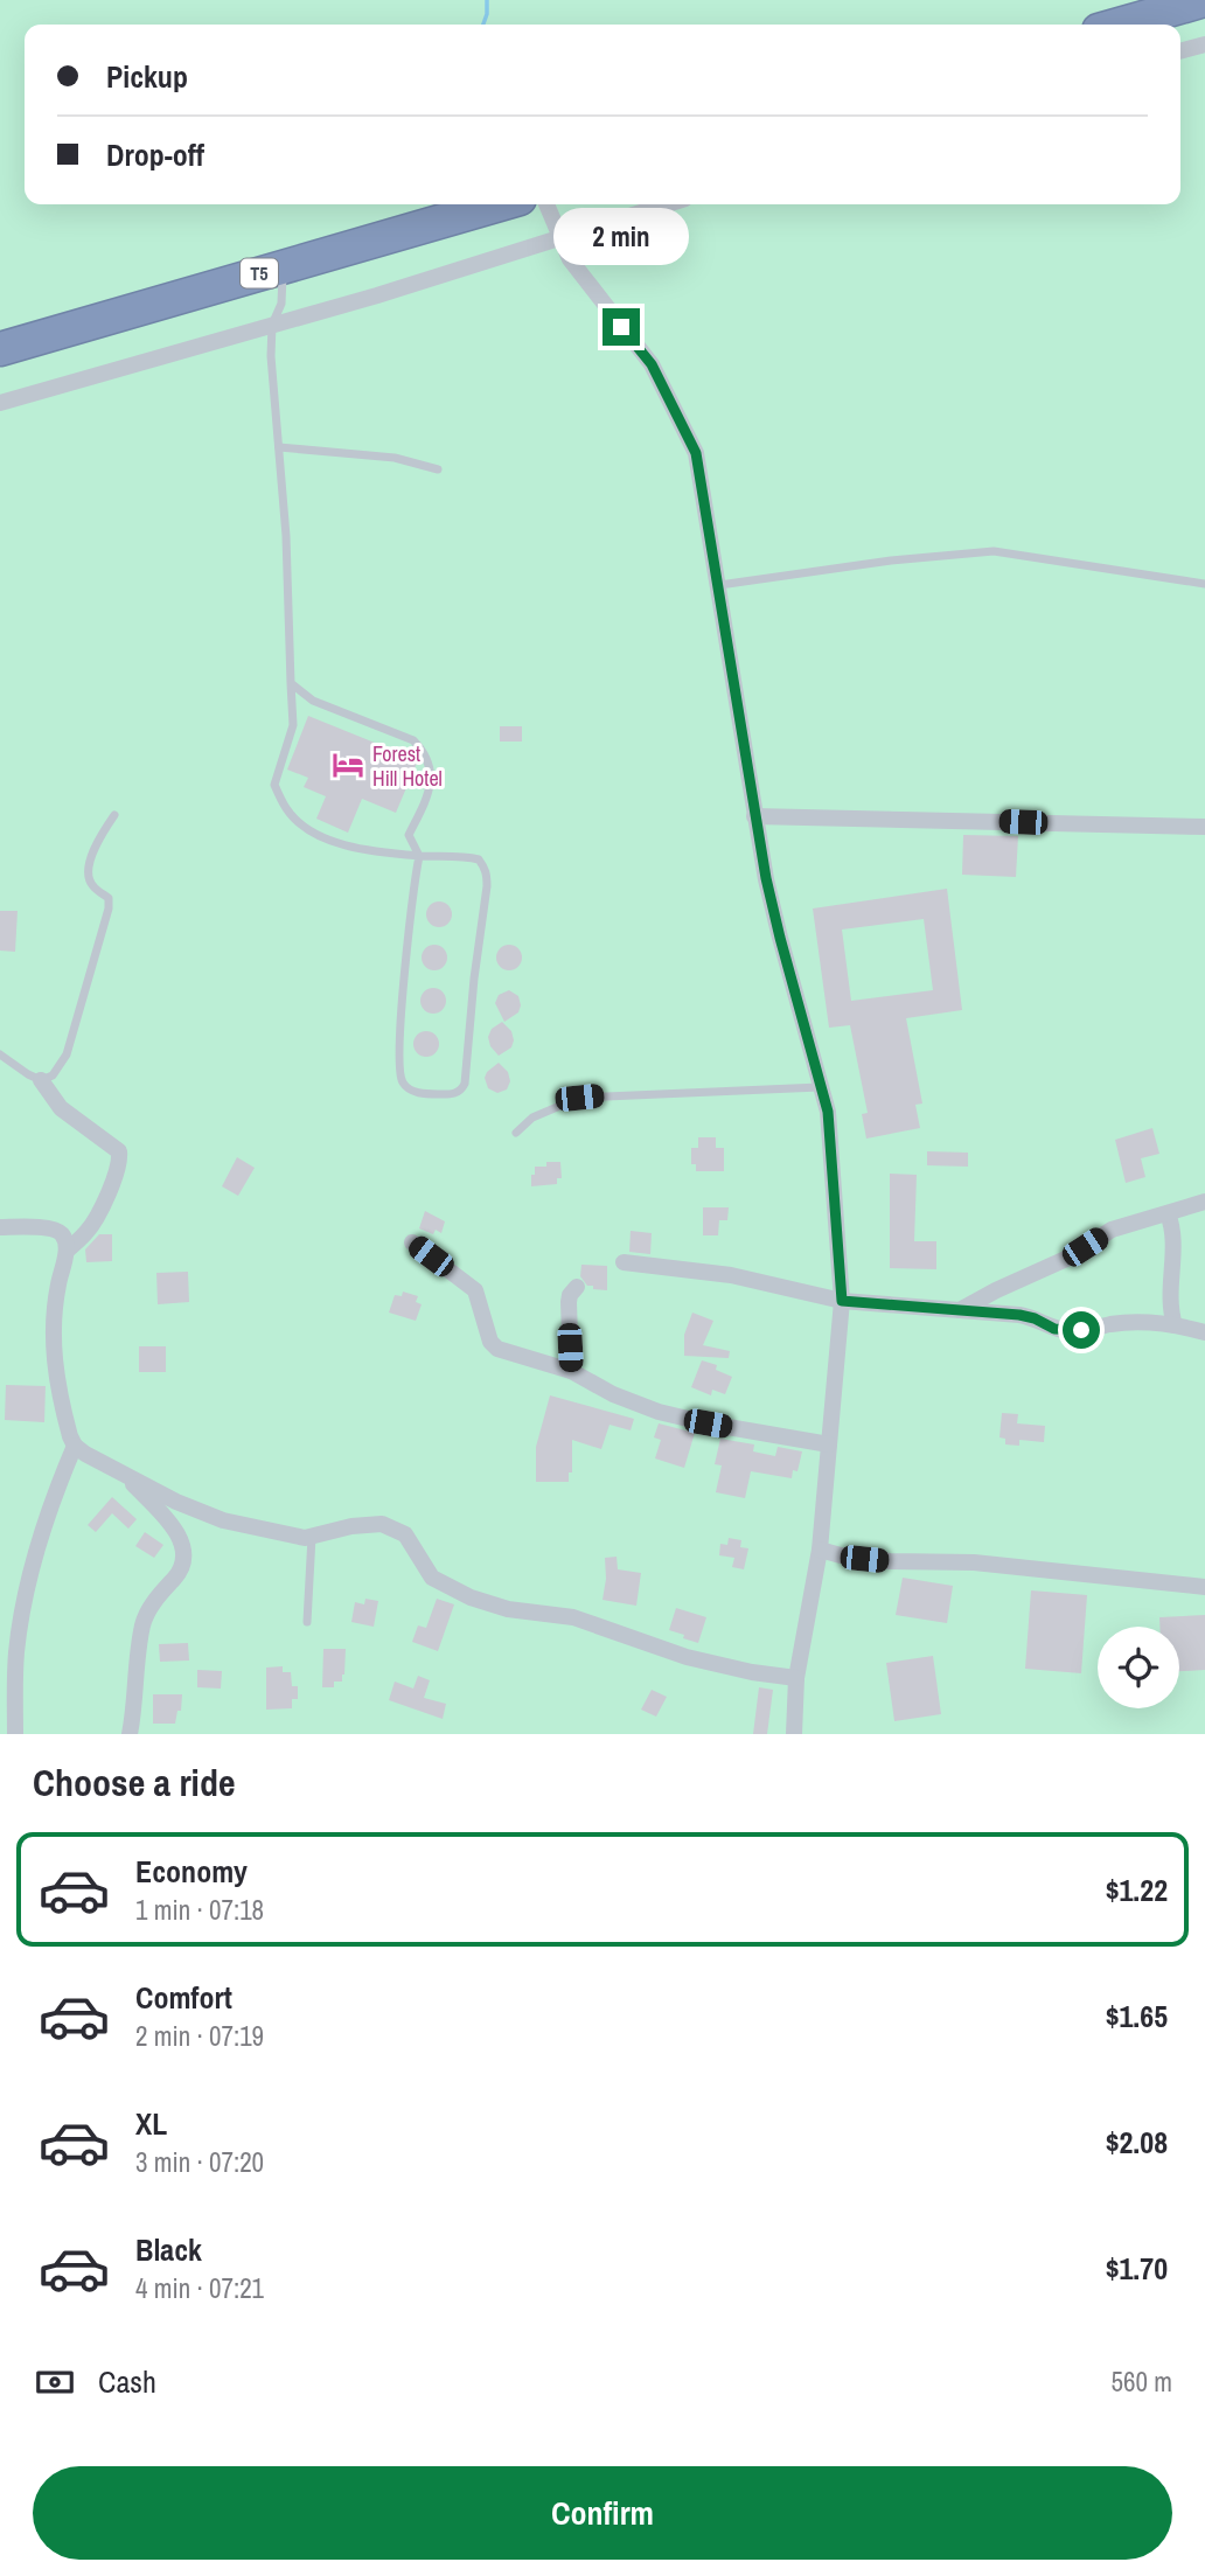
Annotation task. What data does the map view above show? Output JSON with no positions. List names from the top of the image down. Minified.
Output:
{"streets":{"highway":["T5"]},"places":{"hotel":["Forest Hill Hotel"]},"page":{"banner":["Pickup","Drop-off"],"bubble":"2 min","heading":"Choose a ride","list":[{"name":"Economy","note":"1 min · 07:18","value":"$1.22"},{"name":"Comfort","note":"2 min · 07:19","value":"$1.65"},{"name":"XL","note":"3 min · 07:20","value":"$2.08"},{"name":"Black","note":"4 min · 07:21","value":"$1.70"}],"pay":["Cash","560 m"],"buttons":"Confirm"}}
